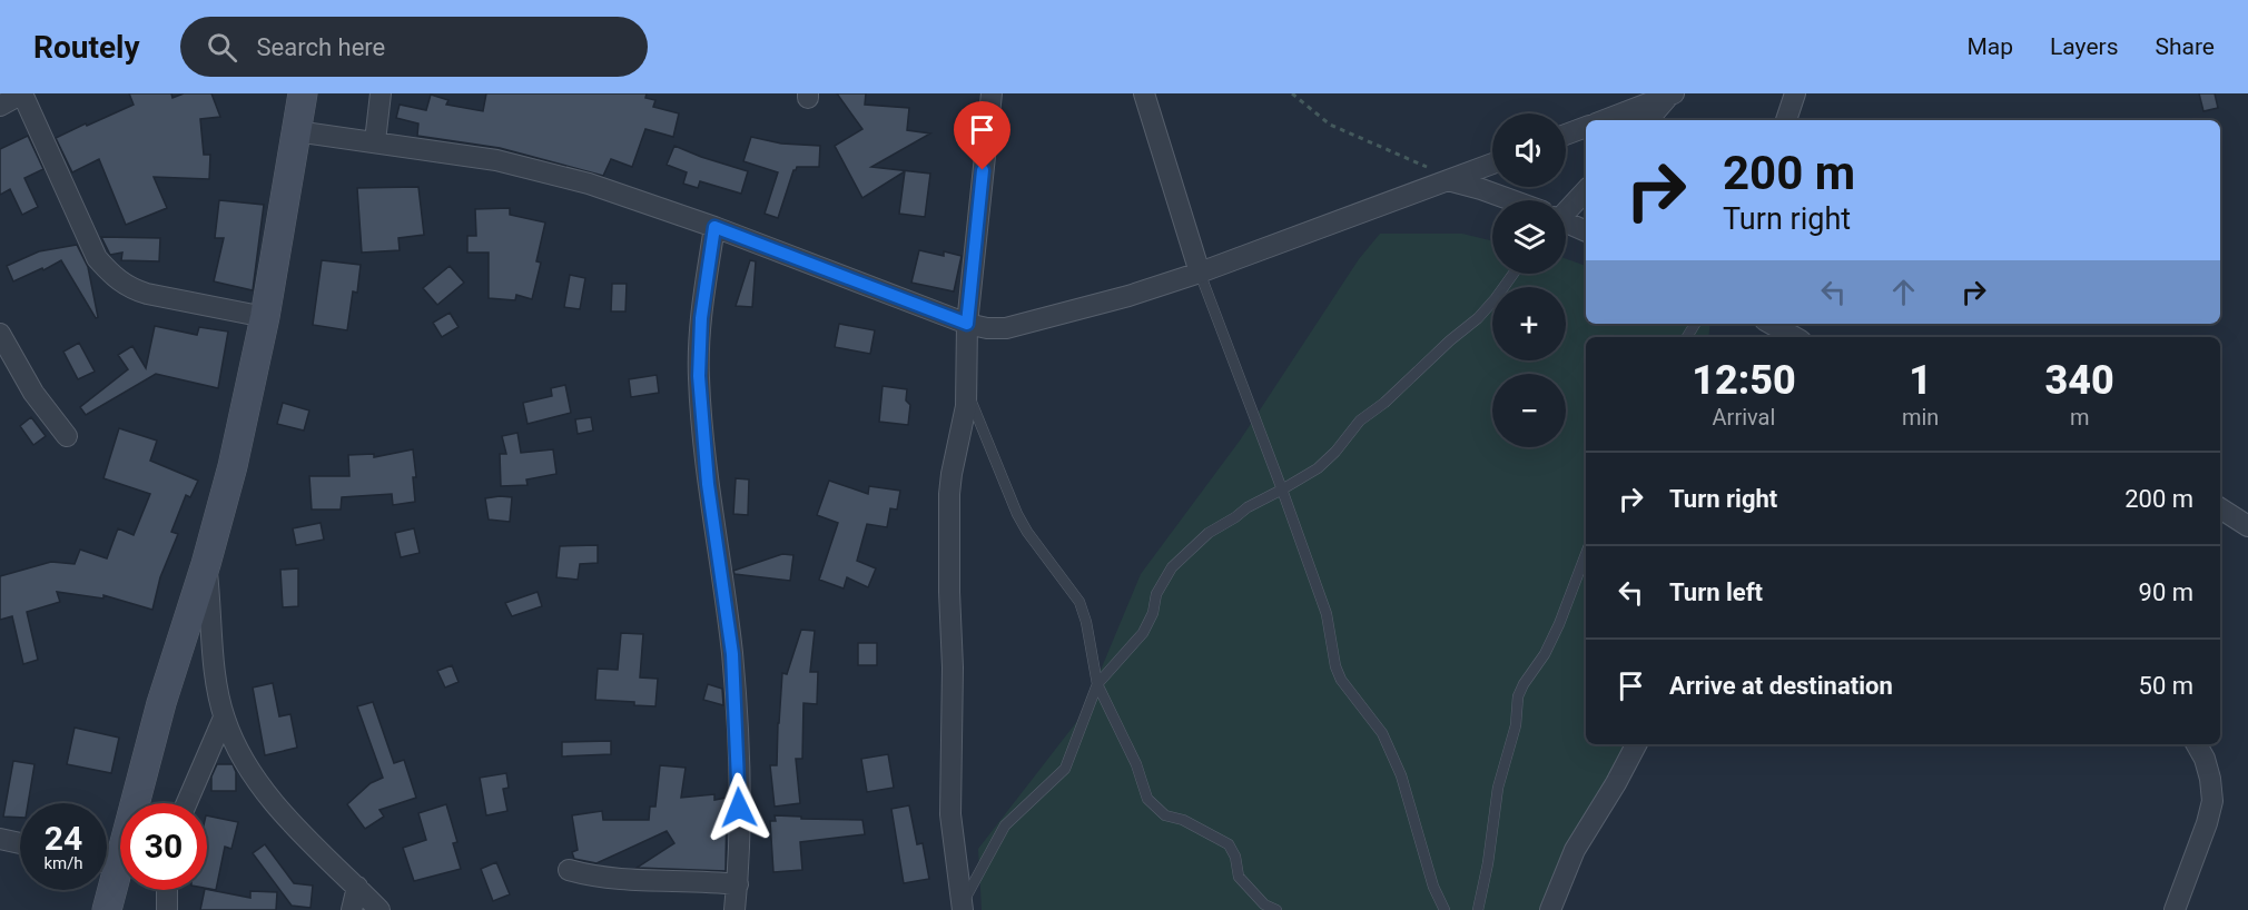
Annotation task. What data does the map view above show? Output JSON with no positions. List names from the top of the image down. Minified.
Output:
{"page":{"header":"Routely","search":"Search here","nav":["Map","Layers","Share"],"map_buttons":["+","−"],"turn":["200 m","Turn right"],"eta":["12:50","Arrival","1","min","340","m"],"list":[{"name":"Turn right","value":"200 m"},{"name":"Turn left","value":"90 m"},{"name":"Arrive at destination","value":"50 m"}],"speed":"24 km/h","limit":"30"}}
